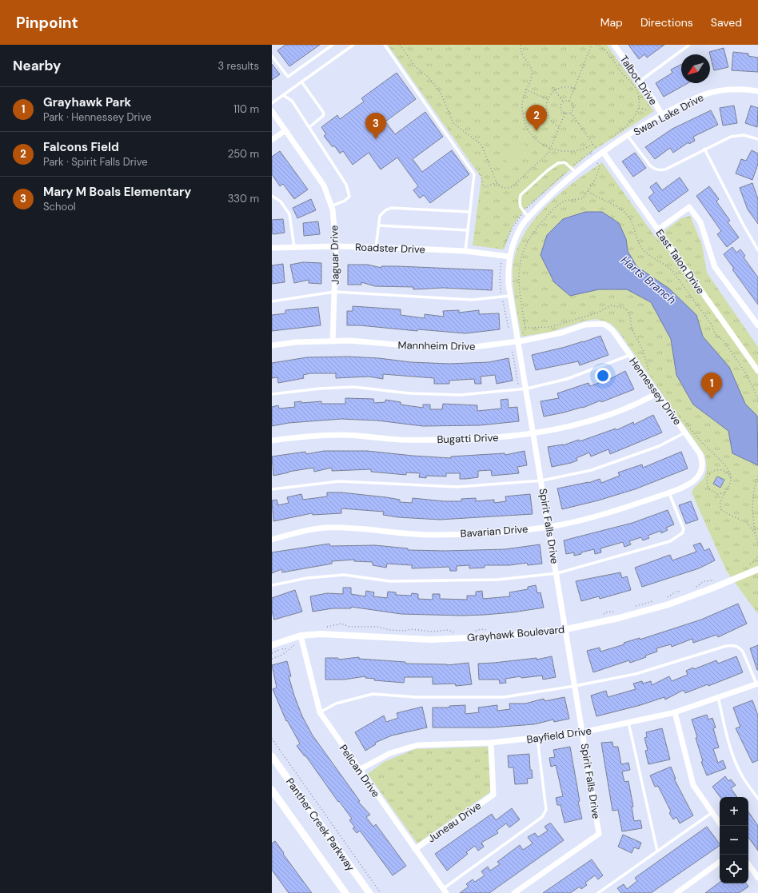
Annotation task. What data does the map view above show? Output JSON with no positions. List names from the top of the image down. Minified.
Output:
{"streets":{"main road":["Panther Creek Parkway"],"street":["Talbot Drive","Swan Lake Drive","Roadster Drive","Jaguar Drive","East Talon Drive","Mannheim Drive","Hennessey Drive","Bugatti Drive","Spirit Falls Drive","Bavarian Drive","Grayhawk Boulevard","Bayfield Drive","Pelican Drive","Juneau Drive"]},"crossings":[["Talbot Drive","Swan Lake Drive"],["Swan Lake Drive","East Talon Drive"],["Swan Lake Drive","Spirit Falls Drive"],["Roadster Drive","Jaguar Drive"],["Roadster Drive","Spirit Falls Drive"],["Jaguar Drive","Mannheim Drive"],["East Talon Drive","Spirit Falls Drive"],["Mannheim Drive","Hennessey Drive"],["Mannheim Drive","Spirit Falls Drive"],["Hennessey Drive","Bugatti Drive"],["Hennessey Drive","Bavarian Drive"],["Bugatti Drive","Spirit Falls Drive"],["Spirit Falls Drive","Bavarian Drive"],["Spirit Falls Drive","Grayhawk Boulevard"],["Spirit Falls Drive","Bayfield Drive"],["Grayhawk Boulevard","Pelican Drive"],["Bayfield Drive","Pelican Drive"],["Bayfield Drive","Juneau Drive"],["Pelican Drive","Juneau Drive"]],"water":["Harts Branch"],"north":"bottom left","page":{"header":"Pinpoint","nav":["Map","Directions","Saved"],"heading":["Nearby","3 results"],"list":[{"mark":"1","name":"Grayhawk Park","note":"Park · Hennessey Drive","value":"110 m"},{"mark":"2","name":"Falcons Field","note":"Park · Spirit Falls Drive","value":"250 m"},{"mark":"3","name":"Mary M Boals Elementary","note":"School","value":"330 m"}],"pins":["2","3","1"],"map_buttons":["+","−"]}}
